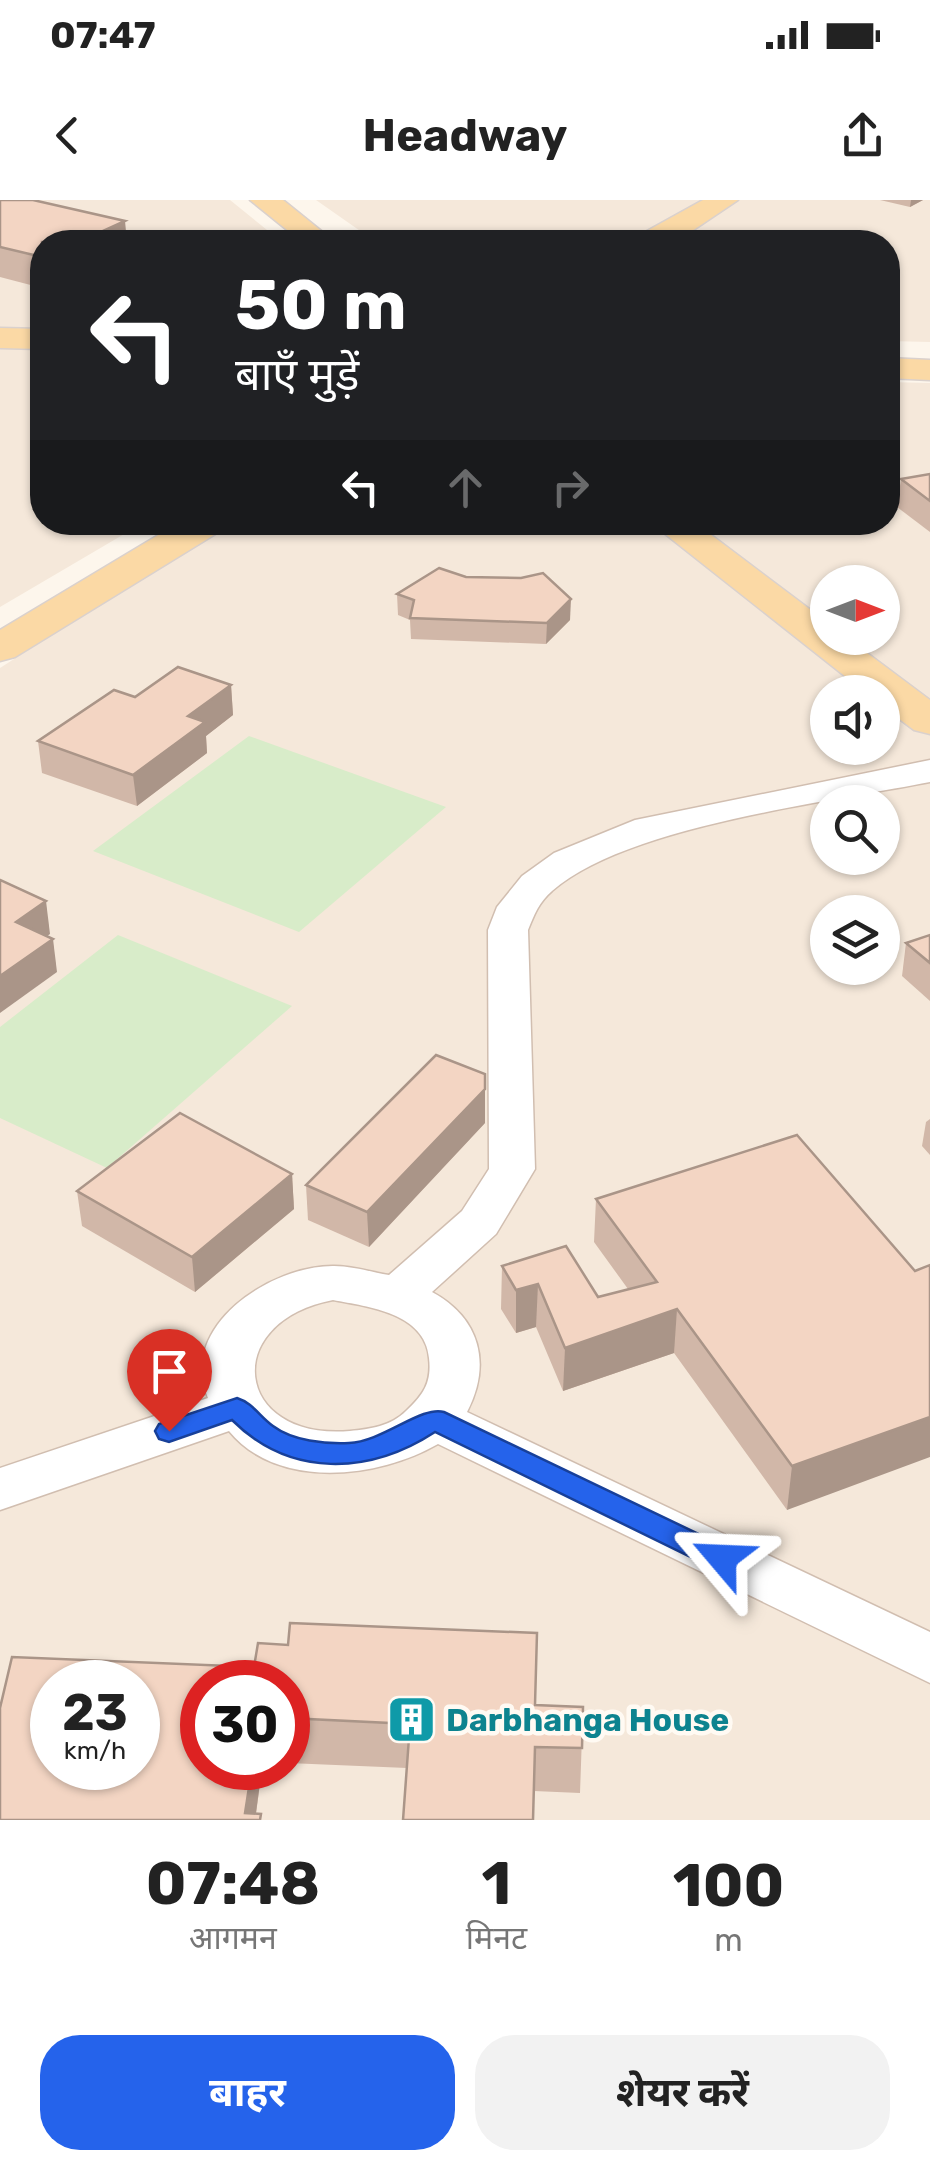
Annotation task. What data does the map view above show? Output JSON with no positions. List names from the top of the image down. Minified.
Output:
{"places":{"building":["Darbhanga House"]},"north":"right","page":{"status":"07:47","header":"Headway","turn":["50 m","बाएँ मुड़ें"],"speed":"23 km/h","limit":"30","eta":["07:48","आगमन","1","मिनट","100","m"],"buttons":["बाहर","शेयर करें"]}}
